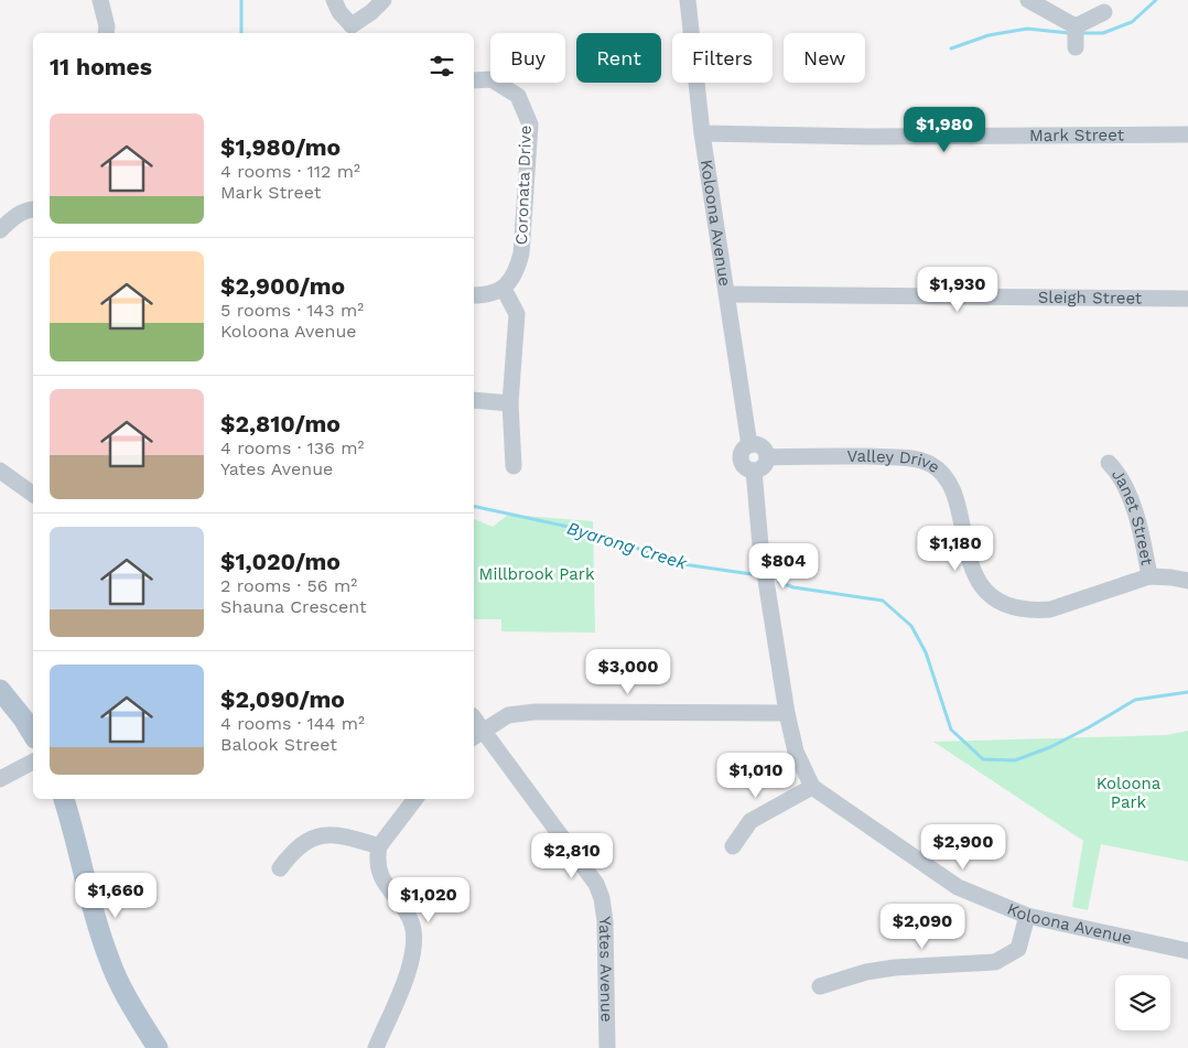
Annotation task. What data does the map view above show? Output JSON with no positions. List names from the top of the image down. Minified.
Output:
{"streets":{"street":["Mark Street","Coronata Drive","Koloona Avenue","Sleigh Street","Valley Drive","Janet Street","Yates Avenue"]},"crossings":[["Mark Street","Koloona Avenue"],["Koloona Avenue","Sleigh Street"],["Koloona Avenue","Valley Drive"],["Valley Drive","Janet Street"]],"water":["Byarong Creek"],"parks":["Millbrook Park","Koloona Park"],"page":{"chip":["Buy","Rent","Filters","New"],"heading":"11 homes","list":[{"name":"$1,980/mo","note":"4 rooms · 112 m² · Mark Street"},{"name":"$2,900/mo","note":"5 rooms · 143 m² · Koloona Avenue"},{"name":"$2,810/mo","note":"4 rooms · 136 m² · Yates Avenue"},{"name":"$1,020/mo","note":"2 rooms · 56 m² · Shauna Crescent"},{"name":"$2,090/mo","note":"4 rooms · 144 m² · Balook Street"}],"price":["$1,980","$1,930","$1,180","$804","$3,000","$1,010","$2,900","$2,810","$1,660","$1,020","$2,090"]}}
